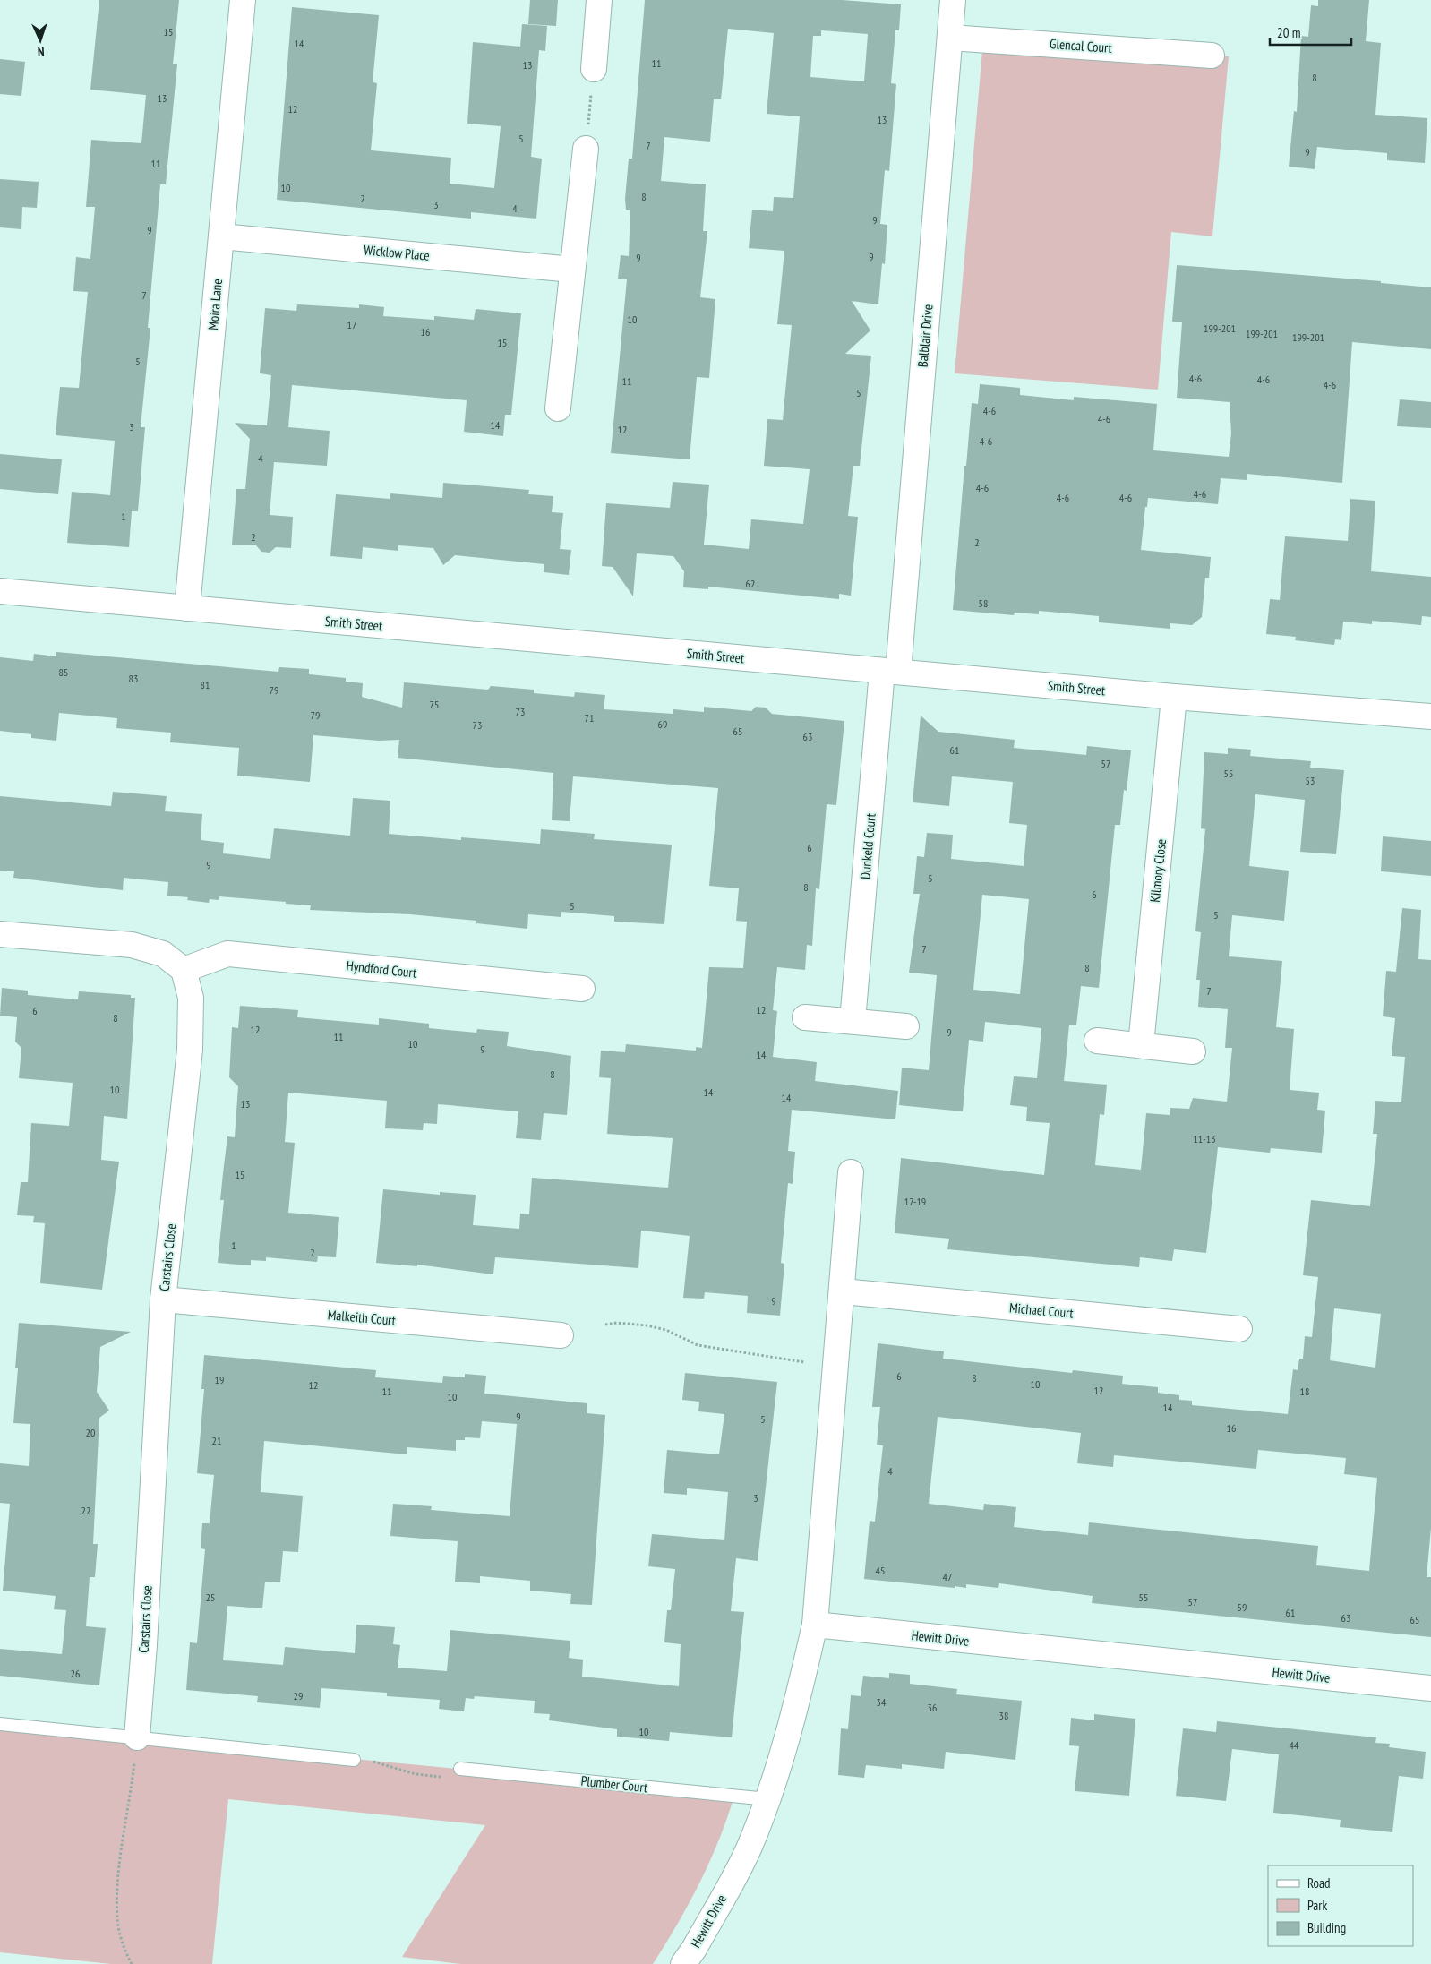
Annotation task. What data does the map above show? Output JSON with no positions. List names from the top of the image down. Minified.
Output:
{"streets":{"street":["Glencal Court","Wicklow Place","Moira Lane","Balblair Drive","Smith Street","Dunkeld Court","Kilmory Close","Hyndford Court","Carstairs Close","Michael Court","Malkeith Court","Hewitt Drive"],"lane":["Plumber Court"]},"crossings":[["Glencal Court","Balblair Drive"],["Wicklow Place","Moira Lane"],["Moira Lane","Smith Street"],["Balblair Drive","Smith Street"],["Balblair Drive","Dunkeld Court"],["Smith Street","Dunkeld Court"],["Smith Street","Kilmory Close"],["Hyndford Court","Carstairs Close"],["Carstairs Close","Malkeith Court"],["Hewitt Drive","Plumber Court"]],"house_numbers":["15","14","11","13","8","13","12","13","5","7","9","11","10","8","2","3","4","9","9","9","9","7","10","17","199-201","16","199-201","199-201","15","5","4-6","4-6","11","4-6","5","4-6","4-6","14","3","12","4-6","4","4-6","4-6","4-6","4-6","1","2","2","62","58","85","83","81","79","75","73","79","71","69","73","65","63","61","57","55","53","6","9","5","8","6","5","5","7","8","7","12","6","8","12","9","11","10","9","14","8","10","14","14","13","11-13","15","17-19","1","2","9","6","8","19","10","12","12","11","18","10","14","9","5","16","20","21","4","3","22","45","47","25","55","57","59","61","63","65","26","29","34","36","38","10","44"],"legend":["Road","Park","Building"],"scale_bar":"20 m","north":"bottom"}
